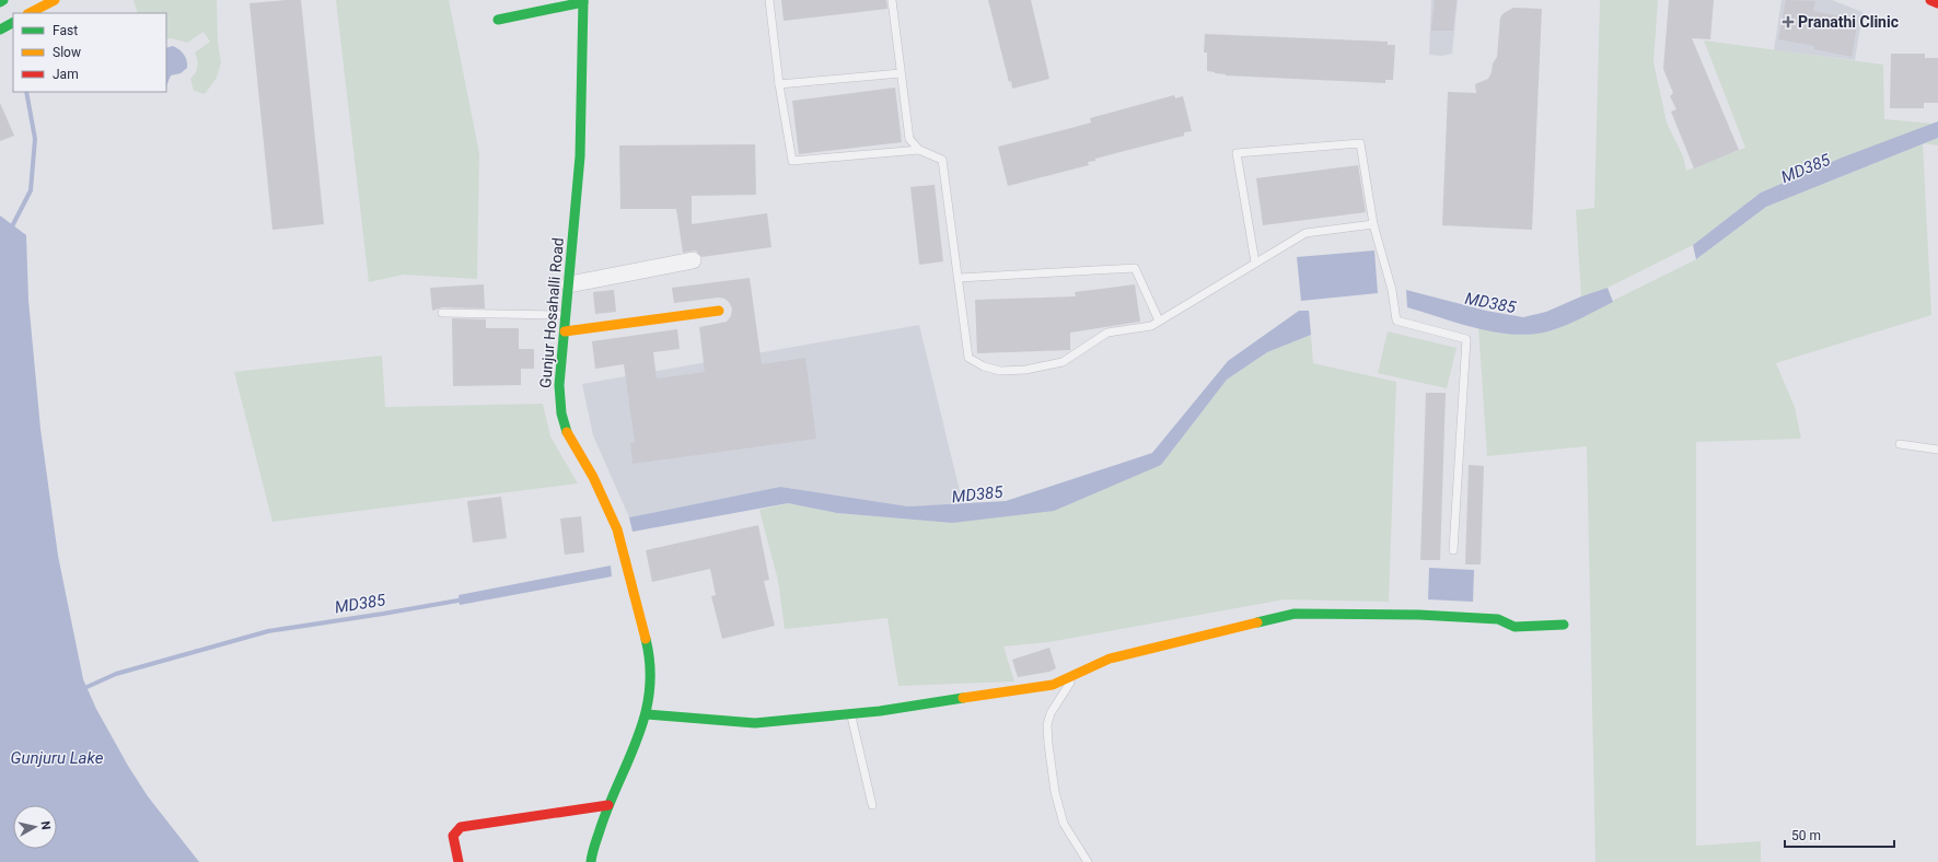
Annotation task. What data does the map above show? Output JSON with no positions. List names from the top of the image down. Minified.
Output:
{"streets":{"street":["Gunjur Hosahalli Road"]},"water":["MD385","Gunjuru Lake"],"places":{"health":["Pranathi Clinic"]},"legend":["Fast","Slow","Jam"],"scale_bar":"50 m","north":"right"}
